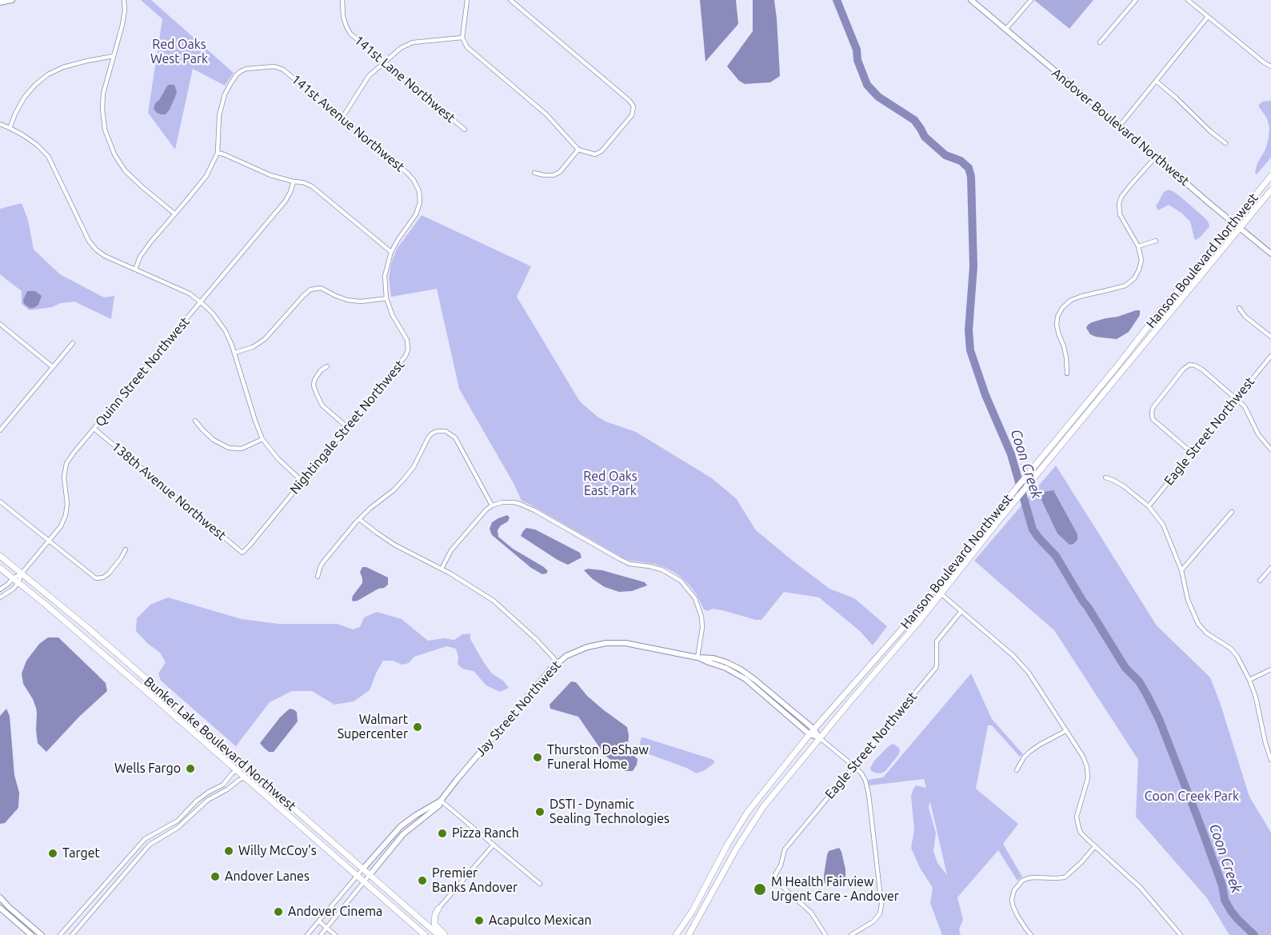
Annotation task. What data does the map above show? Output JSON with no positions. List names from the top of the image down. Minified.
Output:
{"streets":{"main road":["Hanson Boulevard Northwest","Bunker Lake Boulevard Northwest"],"street":["141st Lane Northwest","141st Avenue Northwest","Andover Boulevard Northwest","Quinn Street Northwest","Nightingale Street Northwest","Eagle Street Northwest","138th Avenue Northwest","Jay Street Northwest"]},"crossings":[["141st Avenue Northwest","Nightingale Street Northwest"],["Andover Boulevard Northwest","Hanson Boulevard Northwest"],["Hanson Boulevard Northwest","Jay Street Northwest"],["Quinn Street Northwest","138th Avenue Northwest"],["Quinn Street Northwest","Bunker Lake Boulevard Northwest"],["Nightingale Street Northwest","138th Avenue Northwest"],["Jay Street Northwest","Bunker Lake Boulevard Northwest"]],"water":["Coon Creek"],"parks":["Red Oaks West Park","Red Oaks East Park","Coon Creek Park"],"places":["Walmart Supercenter","Thurston DeShaw Funeral Home","Wells Fargo","DSTI - Dynamic Sealing Technologies","Pizza Ranch","Willy McCoy's","Target","Andover Lanes","Premier Banks Andover","M Health Fairview Urgent Care - Andover","Andover Cinema","Acapulco Mexican"]}
